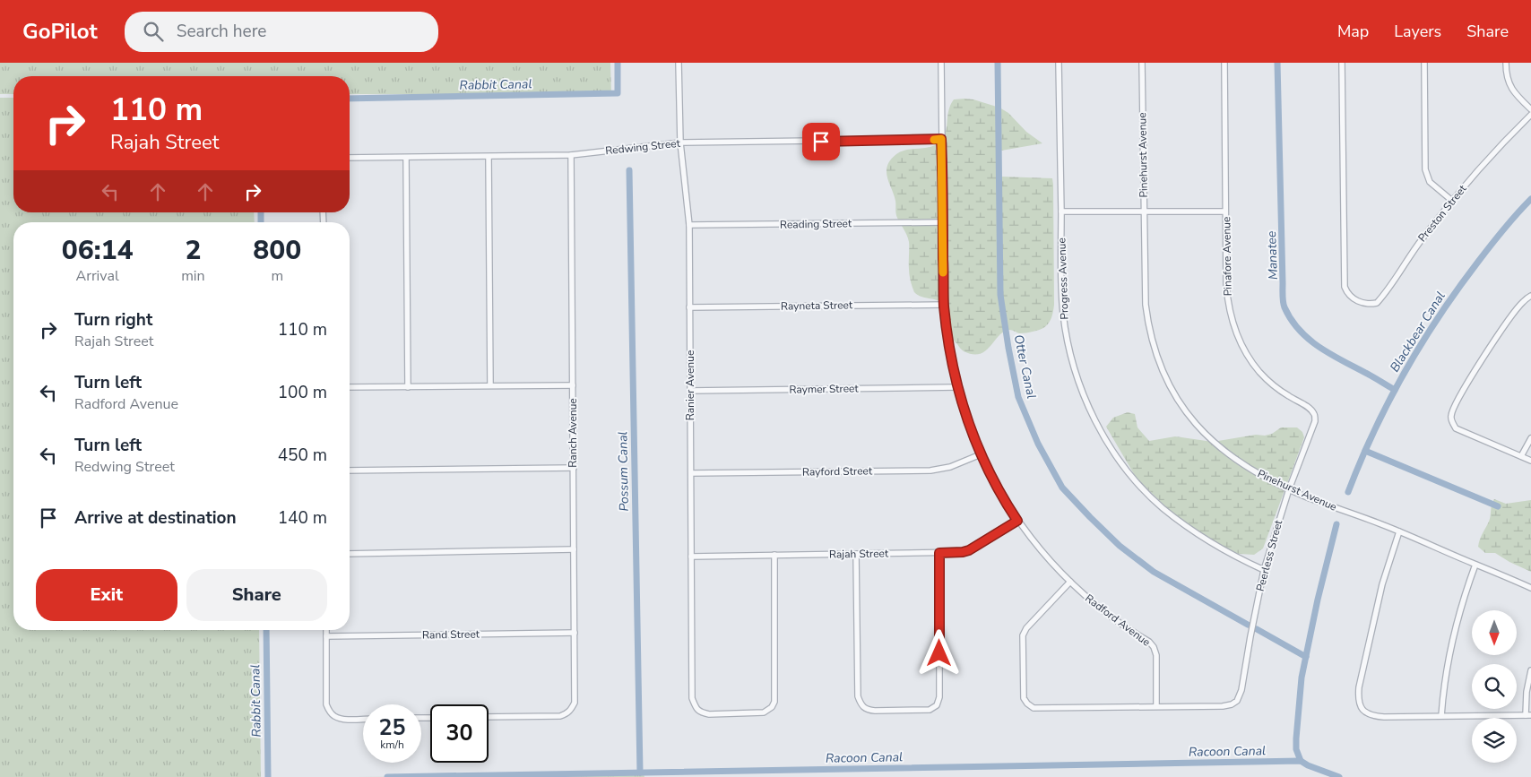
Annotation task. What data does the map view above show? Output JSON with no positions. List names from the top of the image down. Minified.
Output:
{"streets":{"street":["Redwing Street","Pinehurst Avenue","Preston Street","Reading Street","Pinafore Avenue","Progress Avenue","Rayneta Street","Ranier Avenue","Raymer Street","Ranch Avenue","Rayford Street","Rajah Street","Peerless Street","Radford Avenue","Rand Street"]},"crossings":[["Redwing Street","Ranier Avenue"],["Redwing Street","Ranch Avenue"],["Redwing Street","Radford Avenue"],["Pinehurst Avenue","Peerless Street"],["Reading Street","Ranier Avenue"],["Reading Street","Radford Avenue"],["Pinafore Avenue","Peerless Street"],["Progress Avenue","Peerless Street"],["Rayneta Street","Ranier Avenue"],["Rayneta Street","Radford Avenue"],["Ranier Avenue","Raymer Street"],["Ranier Avenue","Rayford Street"],["Ranier Avenue","Rajah Street"],["Raymer Street","Radford Avenue"],["Ranch Avenue","Rand Street"],["Rayford Street","Radford Avenue"],["Rajah Street","Radford Avenue"],["Peerless Street","Radford Avenue"]],"water":["Rabbit Canal","Manatee","Blackbear Canal","Otter Canal","Possum Canal","Racoon Canal"],"north":"bottom","page":{"header":"GoPilot","search":"Search here","nav":["Map","Layers","Share"],"turn":["110 m","Rajah Street"],"eta":["06:14","Arrival","2","min","800","m"],"list":[{"name":"Turn right","note":"Rajah Street","value":"110 m"},{"name":"Turn left","note":"Radford Avenue","value":"100 m"},{"name":"Turn left","note":"Redwing Street","value":"450 m"},{"name":"Arrive at destination","value":"140 m"}],"buttons":["Exit","Share"],"speed":"25 km/h","limit":"30"}}
